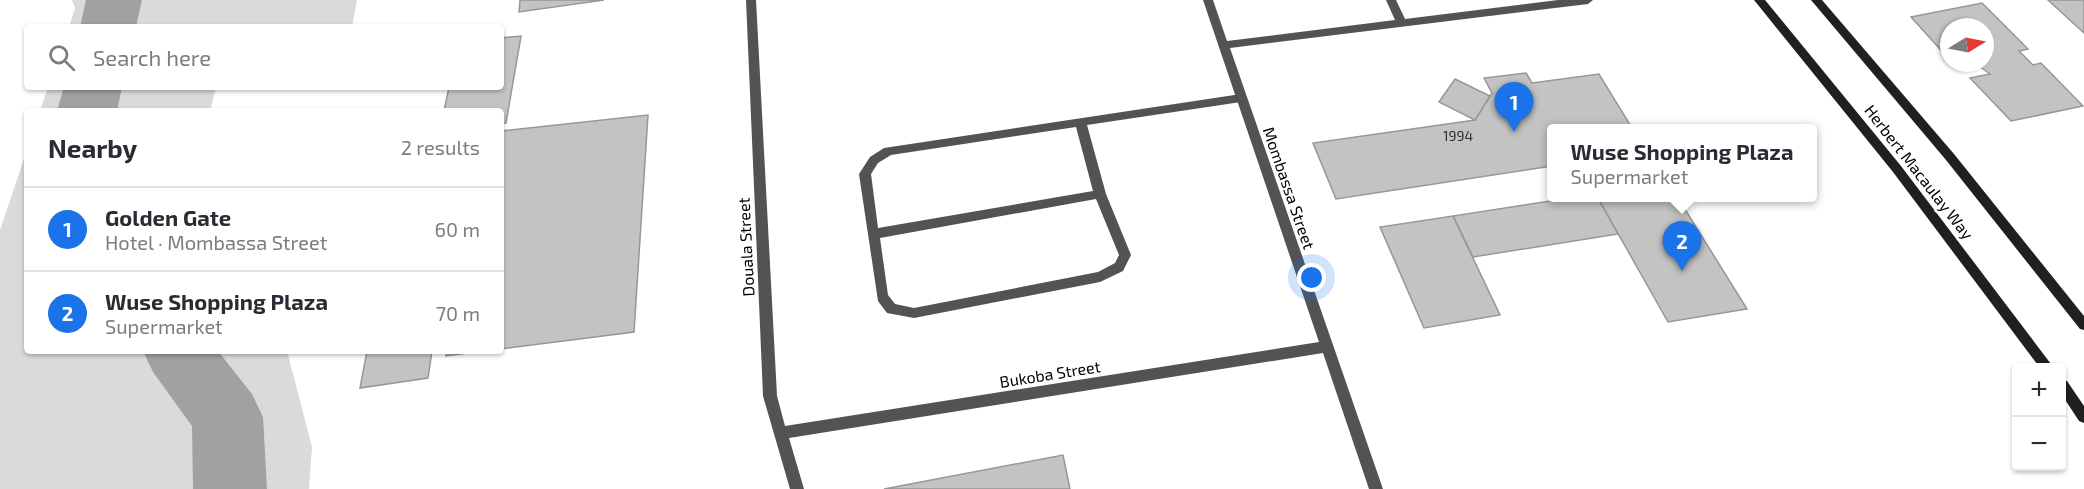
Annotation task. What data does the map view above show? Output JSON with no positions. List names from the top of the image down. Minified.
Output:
{"streets":{"main road":["Herbert Macaulay Way"],"street":["Mombassa Street","Douala Street","Bukoba Street"]},"crossings":[["Mombassa Street","Bukoba Street"],["Douala Street","Bukoba Street"]],"house_numbers":["1994"],"north":"right","page":{"search":"Search here","pins":["1","2"],"heading":["Nearby","2 results"],"popup":["Wuse Shopping Plaza","Supermarket"],"list":[{"mark":"1","name":"Golden Gate","note":"Hotel · Mombassa Street","value":"60 m"},{"mark":"2","name":"Wuse Shopping Plaza","note":"Supermarket","value":"70 m"}],"map_buttons":["+","−"]}}
